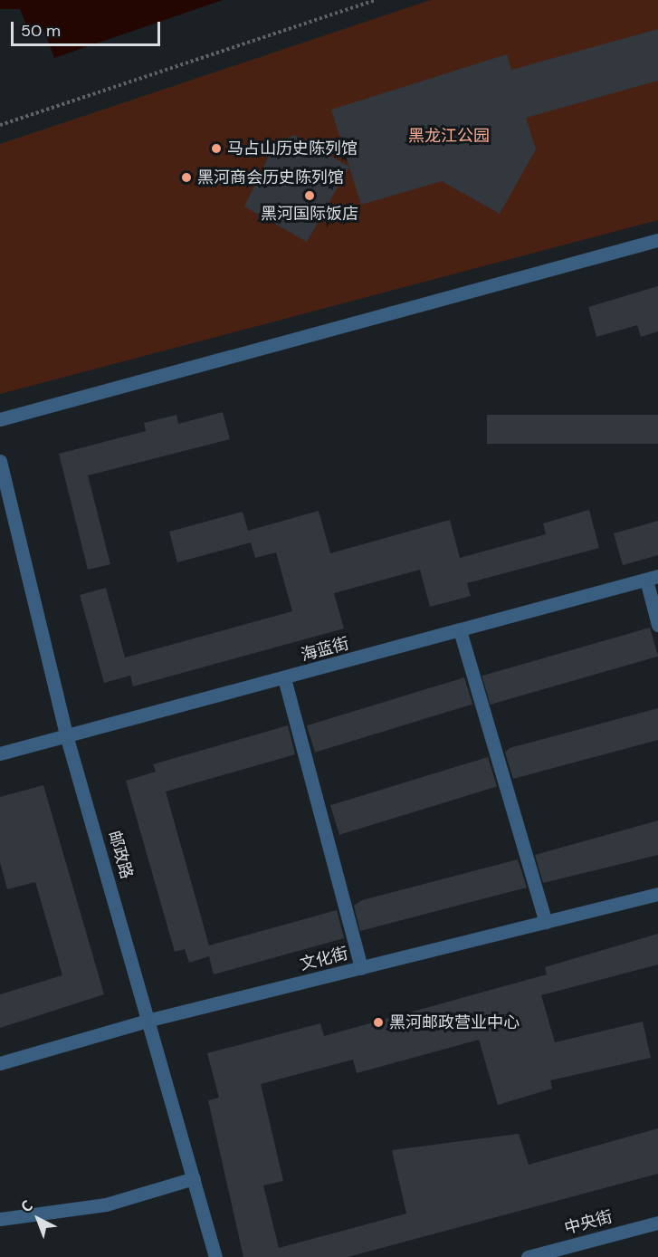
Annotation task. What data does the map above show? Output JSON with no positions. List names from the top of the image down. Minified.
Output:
{"streets":{"street":["海蓝街","邮政路","文化街","中央街"]},"crossings":[["海蓝街","邮政路"],["邮政路","文化街"]],"parks":["黑龙江公园"],"places":["马占山历史陈列馆","黑河商会历史陈列馆","黑河国际饭店","黑河邮政营业中心"],"scale_bar":"50 m","north":"top left"}
